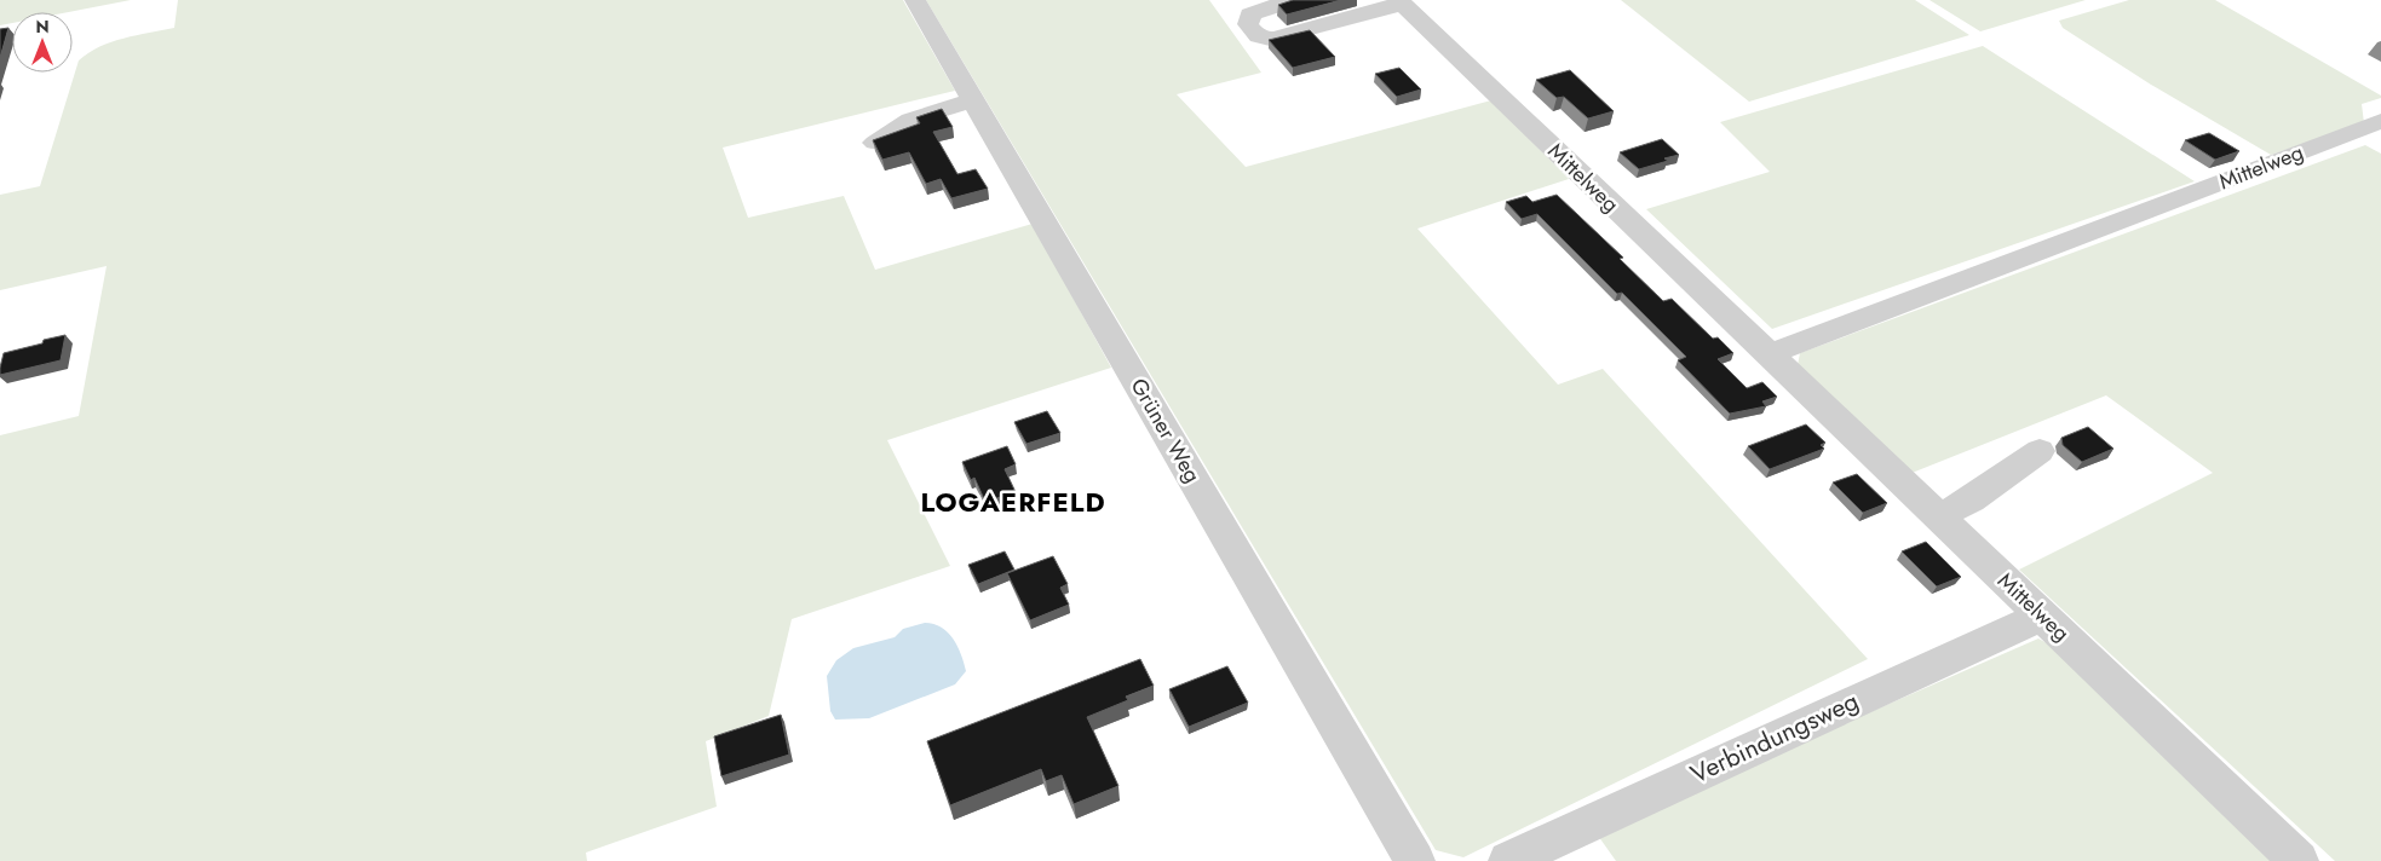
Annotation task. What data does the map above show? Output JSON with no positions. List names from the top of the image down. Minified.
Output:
{"streets":{"street":["Mittelweg","Grüner Weg","Verbindungsweg"]},"crossings":[["Mittelweg","Verbindungsweg"]],"districts":["LOGAERFELD"],"north":"top"}
